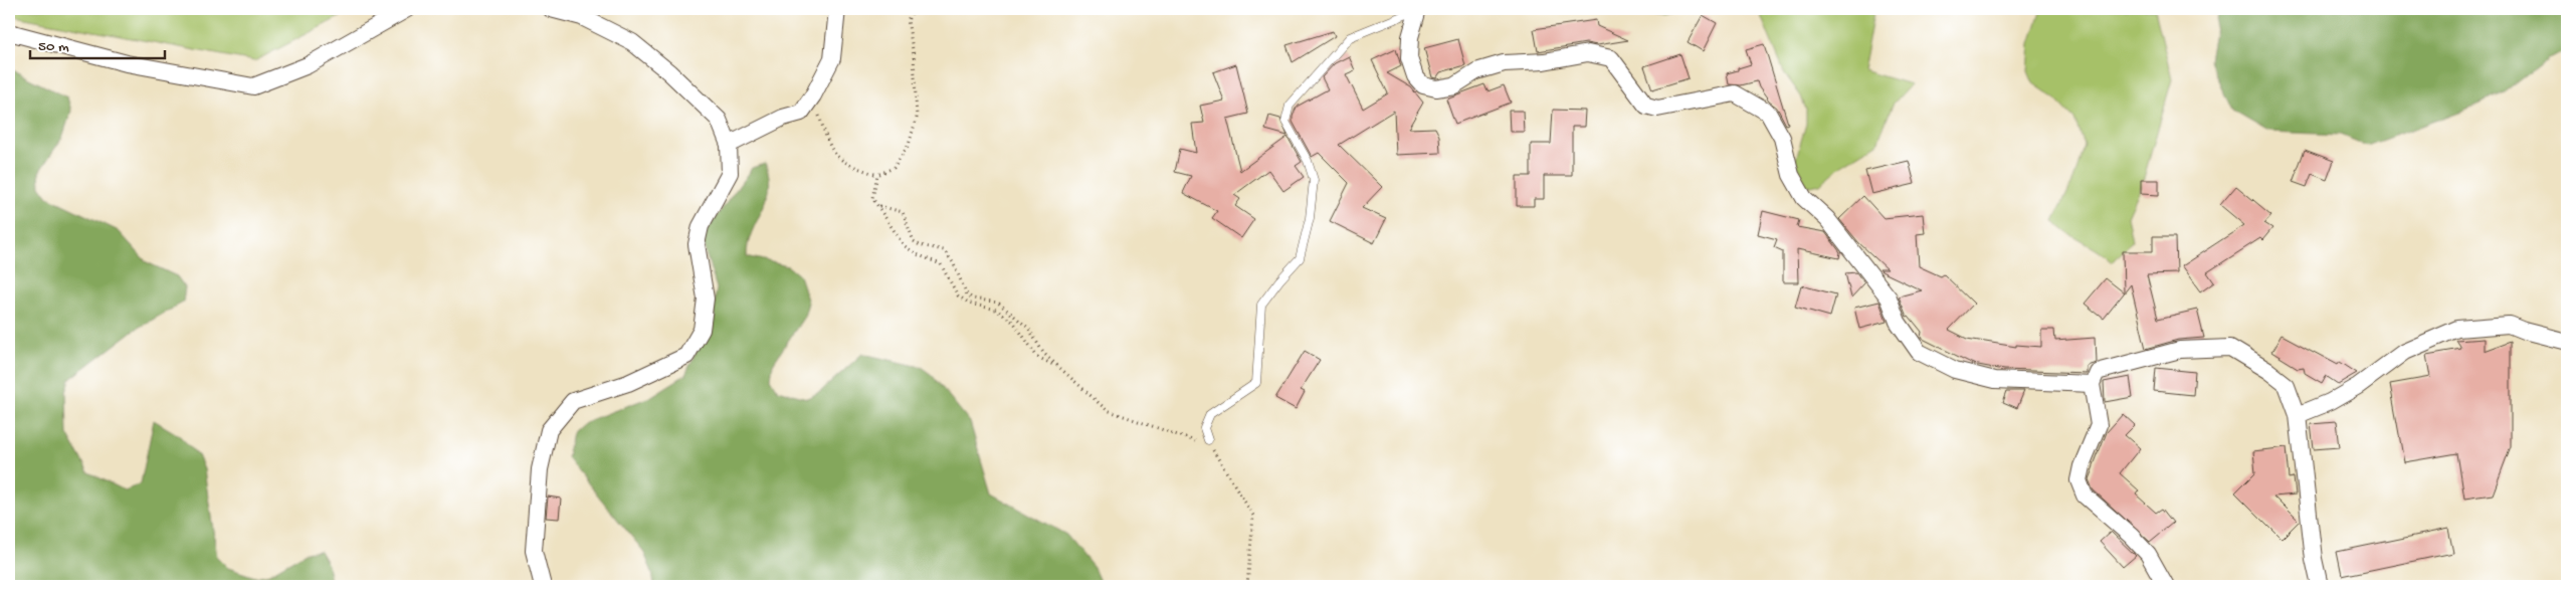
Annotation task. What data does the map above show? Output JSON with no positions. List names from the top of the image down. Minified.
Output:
{"scale_bar":"50 m"}
